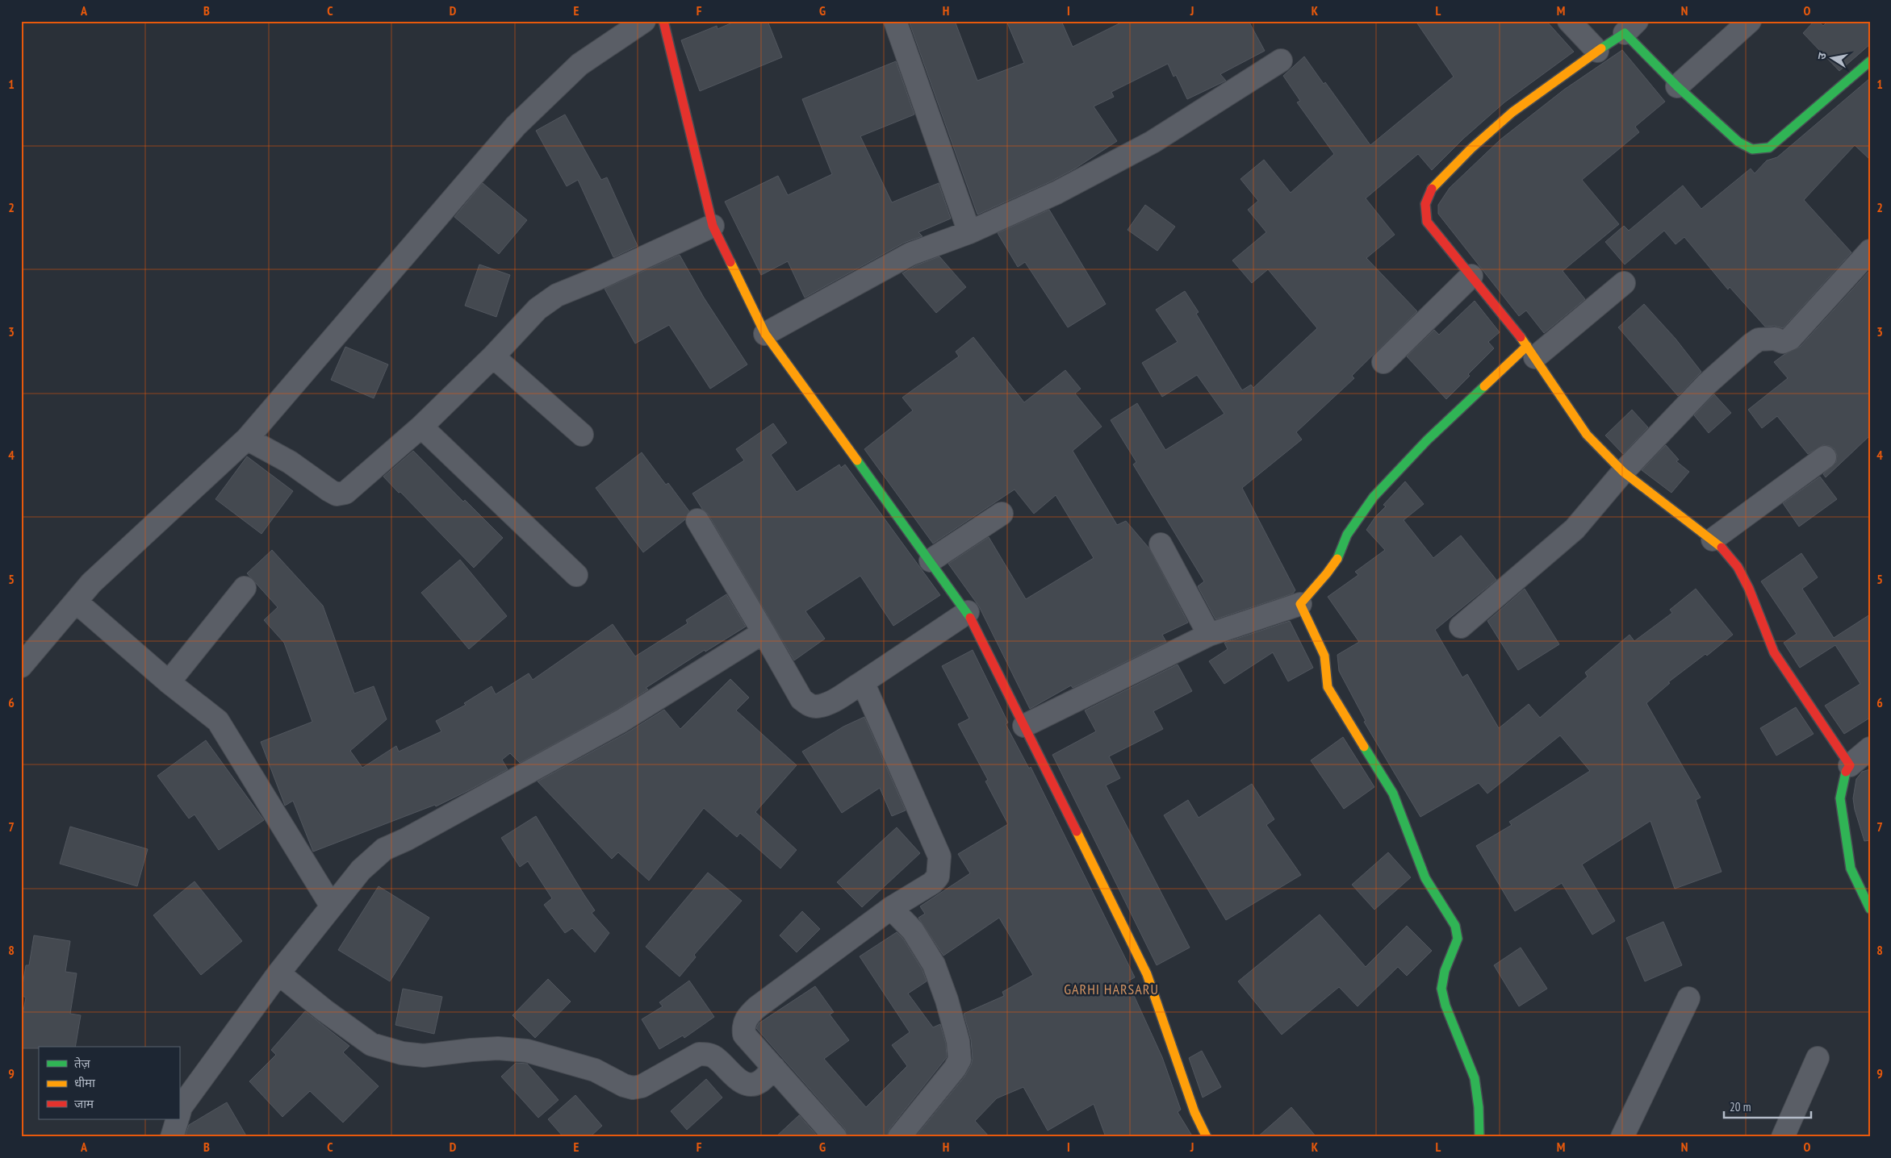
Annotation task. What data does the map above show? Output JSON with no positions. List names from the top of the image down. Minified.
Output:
{"districts":["GARHI HARSARU"],"legend":["तेज़","धीमा","जाम"],"scale_bar":"20 m","north":"left","grid":{"columns":["A","B","C","D","E","F","G","H","I","J","K","L","M","N","O"],"rows":["1","2","3","4","5","6","7","8","9"]}}
